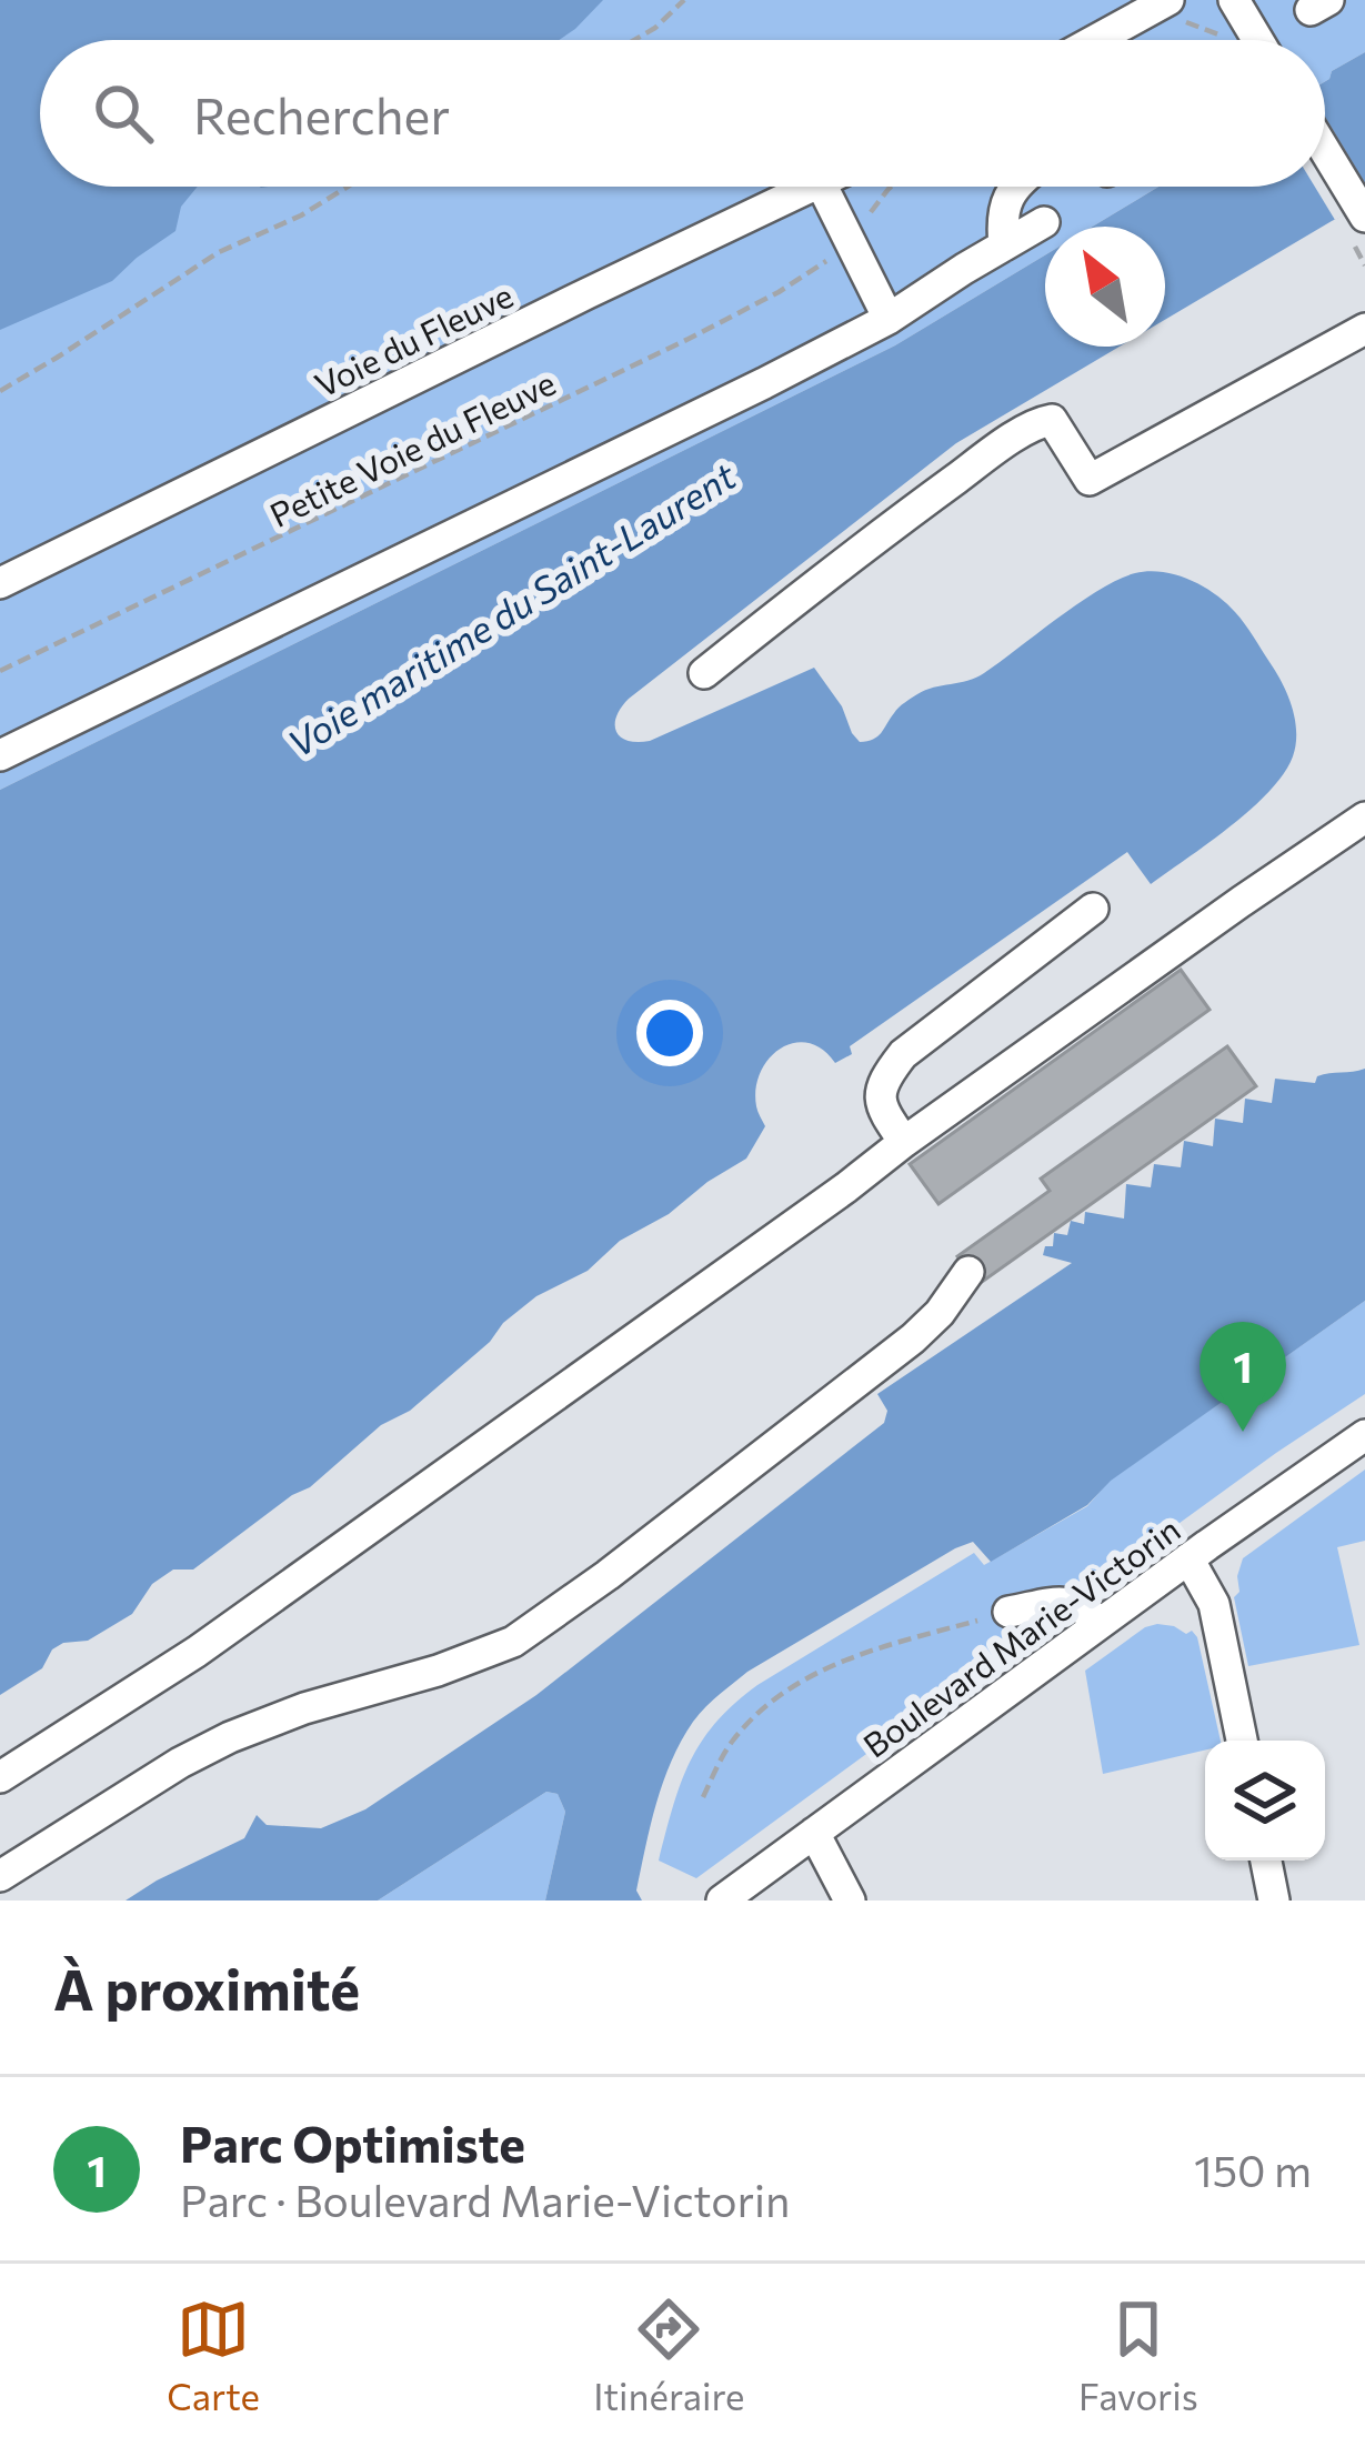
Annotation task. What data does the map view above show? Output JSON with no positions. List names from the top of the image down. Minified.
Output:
{"streets":{"street":["Voie du Fleuve","Boulevard Marie-Victorin"],"path":["Petite Voie du Fleuve"]},"water":["Voie maritime du Saint-Laurent"],"north":"top left","page":{"search":"Rechercher","pins":"1","heading":"À proximité","list":[{"mark":"1","name":"Parc Optimiste","note":"Parc · Boulevard Marie-Victorin","value":"150 m"}],"nav":["Carte","Itinéraire","Favoris"]}}
